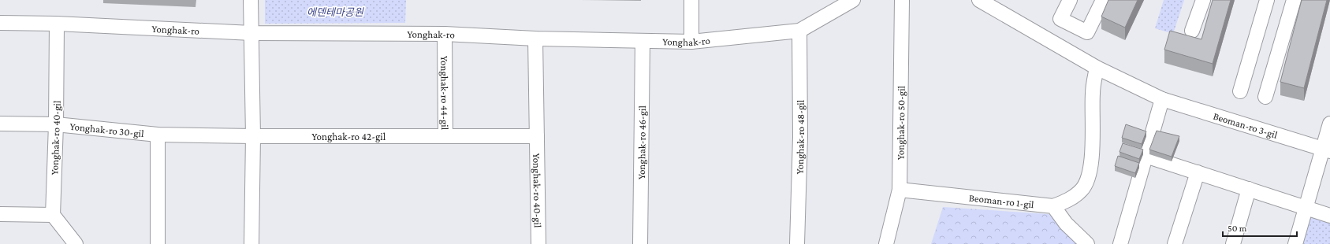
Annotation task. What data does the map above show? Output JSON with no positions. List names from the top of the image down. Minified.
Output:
{"streets":{"street":["Yonghak-ro","Yonghak-ro 44-gil","Yonghak-ro 50-gil","Beoman-ro 3-gil","Yonghak-ro 30-gil","Yonghak-ro 42-gil","Yonghak-ro 48-gil","Yonghak-ro 40-gil","Yonghak-ro 46-gil","Beoman-ro 1-gil"]},"crossings":[["Yonghak-ro","Yonghak-ro 44-gil"],["Yonghak-ro","Yonghak-ro 48-gil"],["Yonghak-ro","Yonghak-ro 40-gil"],["Yonghak-ro","Yonghak-ro 46-gil"],["Yonghak-ro 44-gil","Yonghak-ro 42-gil"],["Yonghak-ro 44-gil","Yonghak-ro 40-gil"],["Yonghak-ro 50-gil","Beoman-ro 1-gil"],["Yonghak-ro 30-gil","Yonghak-ro 42-gil"],["Yonghak-ro 30-gil","Yonghak-ro 40-gil"]],"parks":["에덴테마공원"],"scale_bar":"50 m"}
